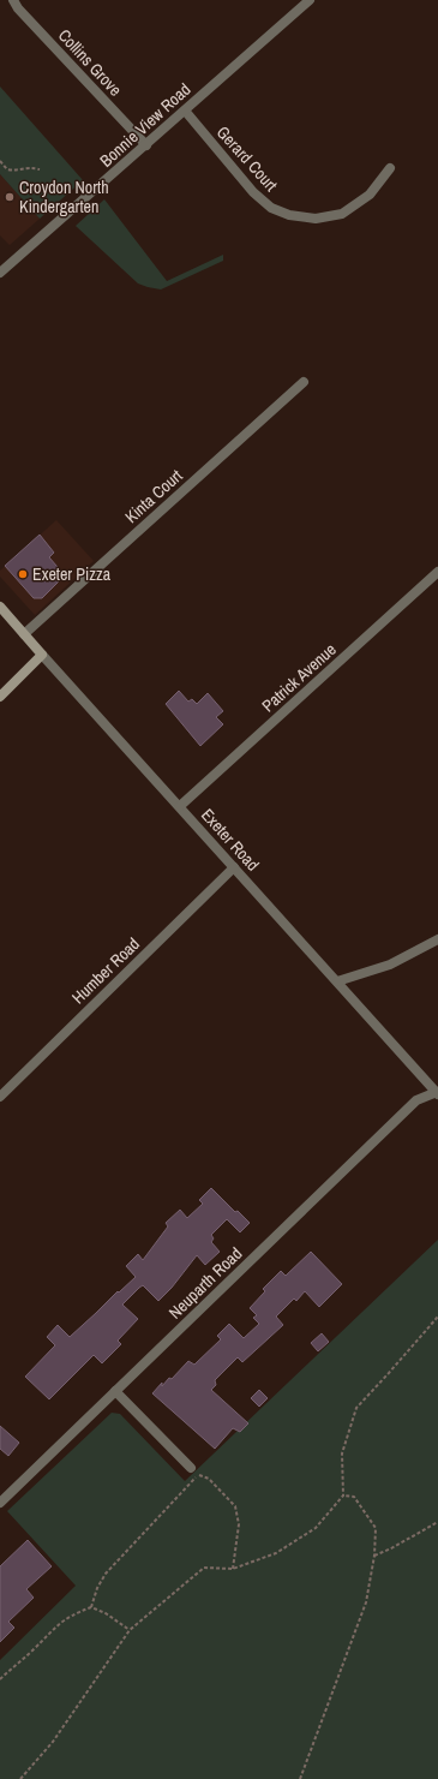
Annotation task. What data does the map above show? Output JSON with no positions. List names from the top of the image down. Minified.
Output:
{"streets":{"main road":["Exeter Road"],"street":["Collins Grove","Bonnie View Road","Gerard Court","Kinta Court","Patrick Avenue","Humber Road","Neuparth Road"]},"crossings":[["Collins Grove","Bonnie View Road"],["Bonnie View Road","Gerard Court"],["Kinta Court","Exeter Road"],["Patrick Avenue","Exeter Road"],["Exeter Road","Humber Road"],["Exeter Road","Neuparth Road"]],"places":["Croydon North Kindergarten","Exeter Pizza"]}
